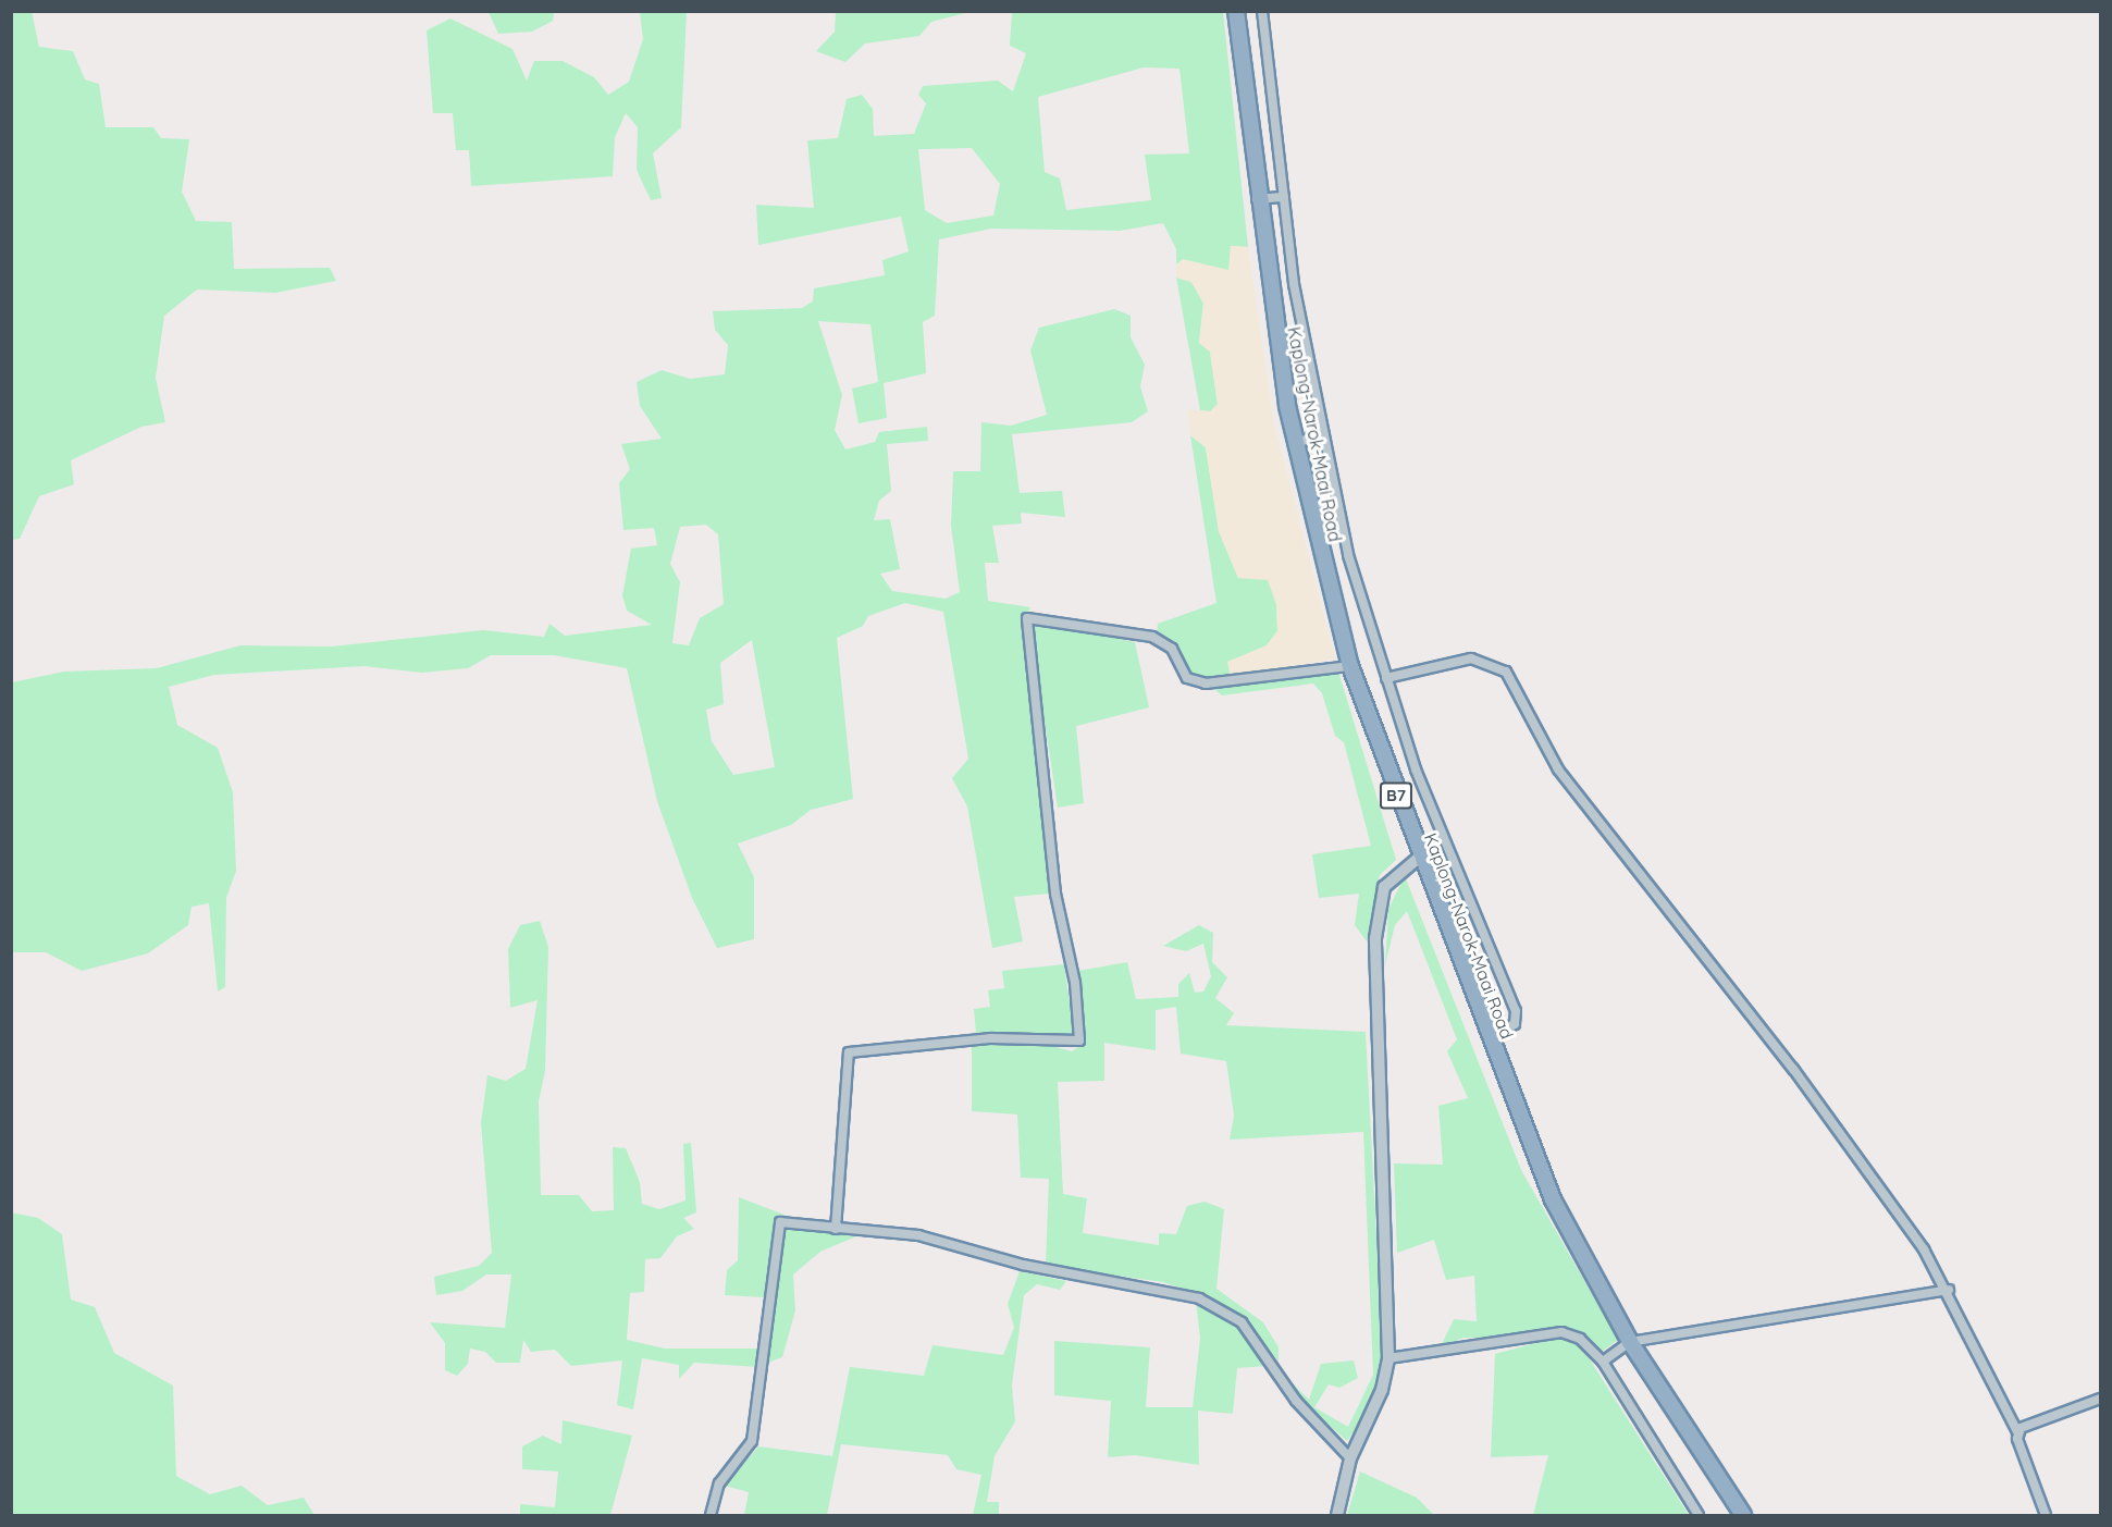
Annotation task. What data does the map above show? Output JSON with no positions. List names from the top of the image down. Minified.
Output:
{"streets":{"highway":["Kaplong-Narok-Maai Road","B7"]}}
